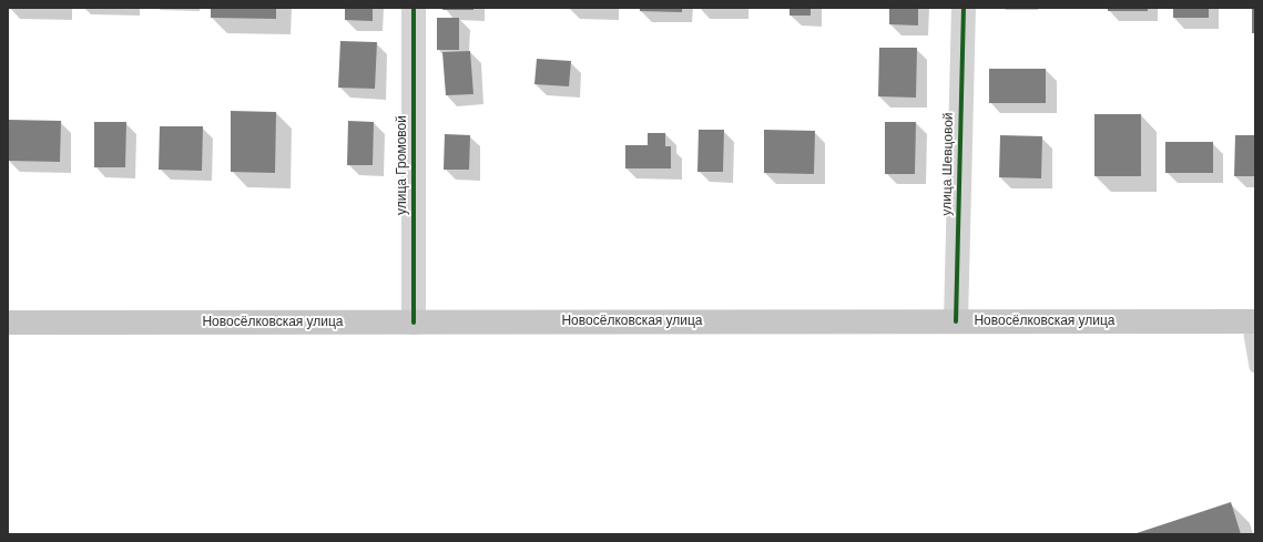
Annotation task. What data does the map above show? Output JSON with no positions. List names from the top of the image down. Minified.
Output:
{"streets":{"main road":["Новосёлковская улица"],"street":["улица Шевцовой","улица Громовой"]},"crossings":[["улица Шевцовой","Новосёлковская улица"],["улица Громовой","Новосёлковская улица"]]}
